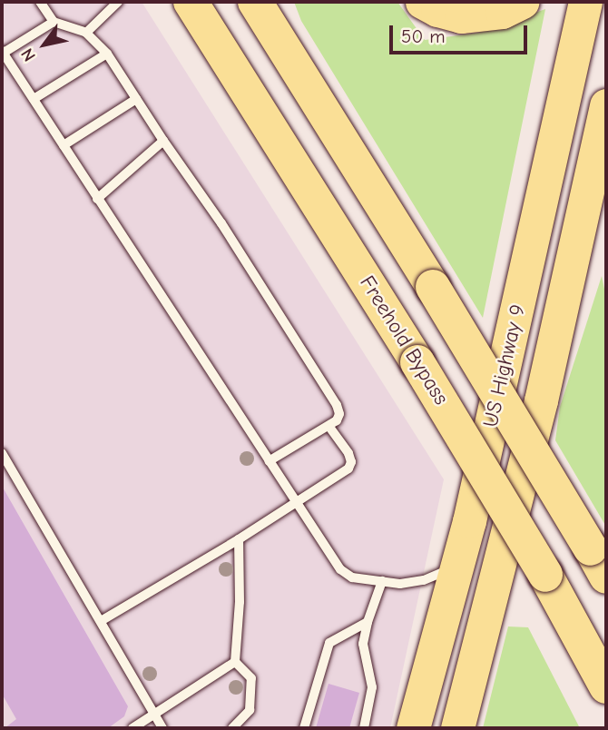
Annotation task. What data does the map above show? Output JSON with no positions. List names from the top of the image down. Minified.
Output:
{"streets":{"highway":["Freehold Bypass","US Highway 9"]},"scale_bar":"50 m","north":"bottom left"}
